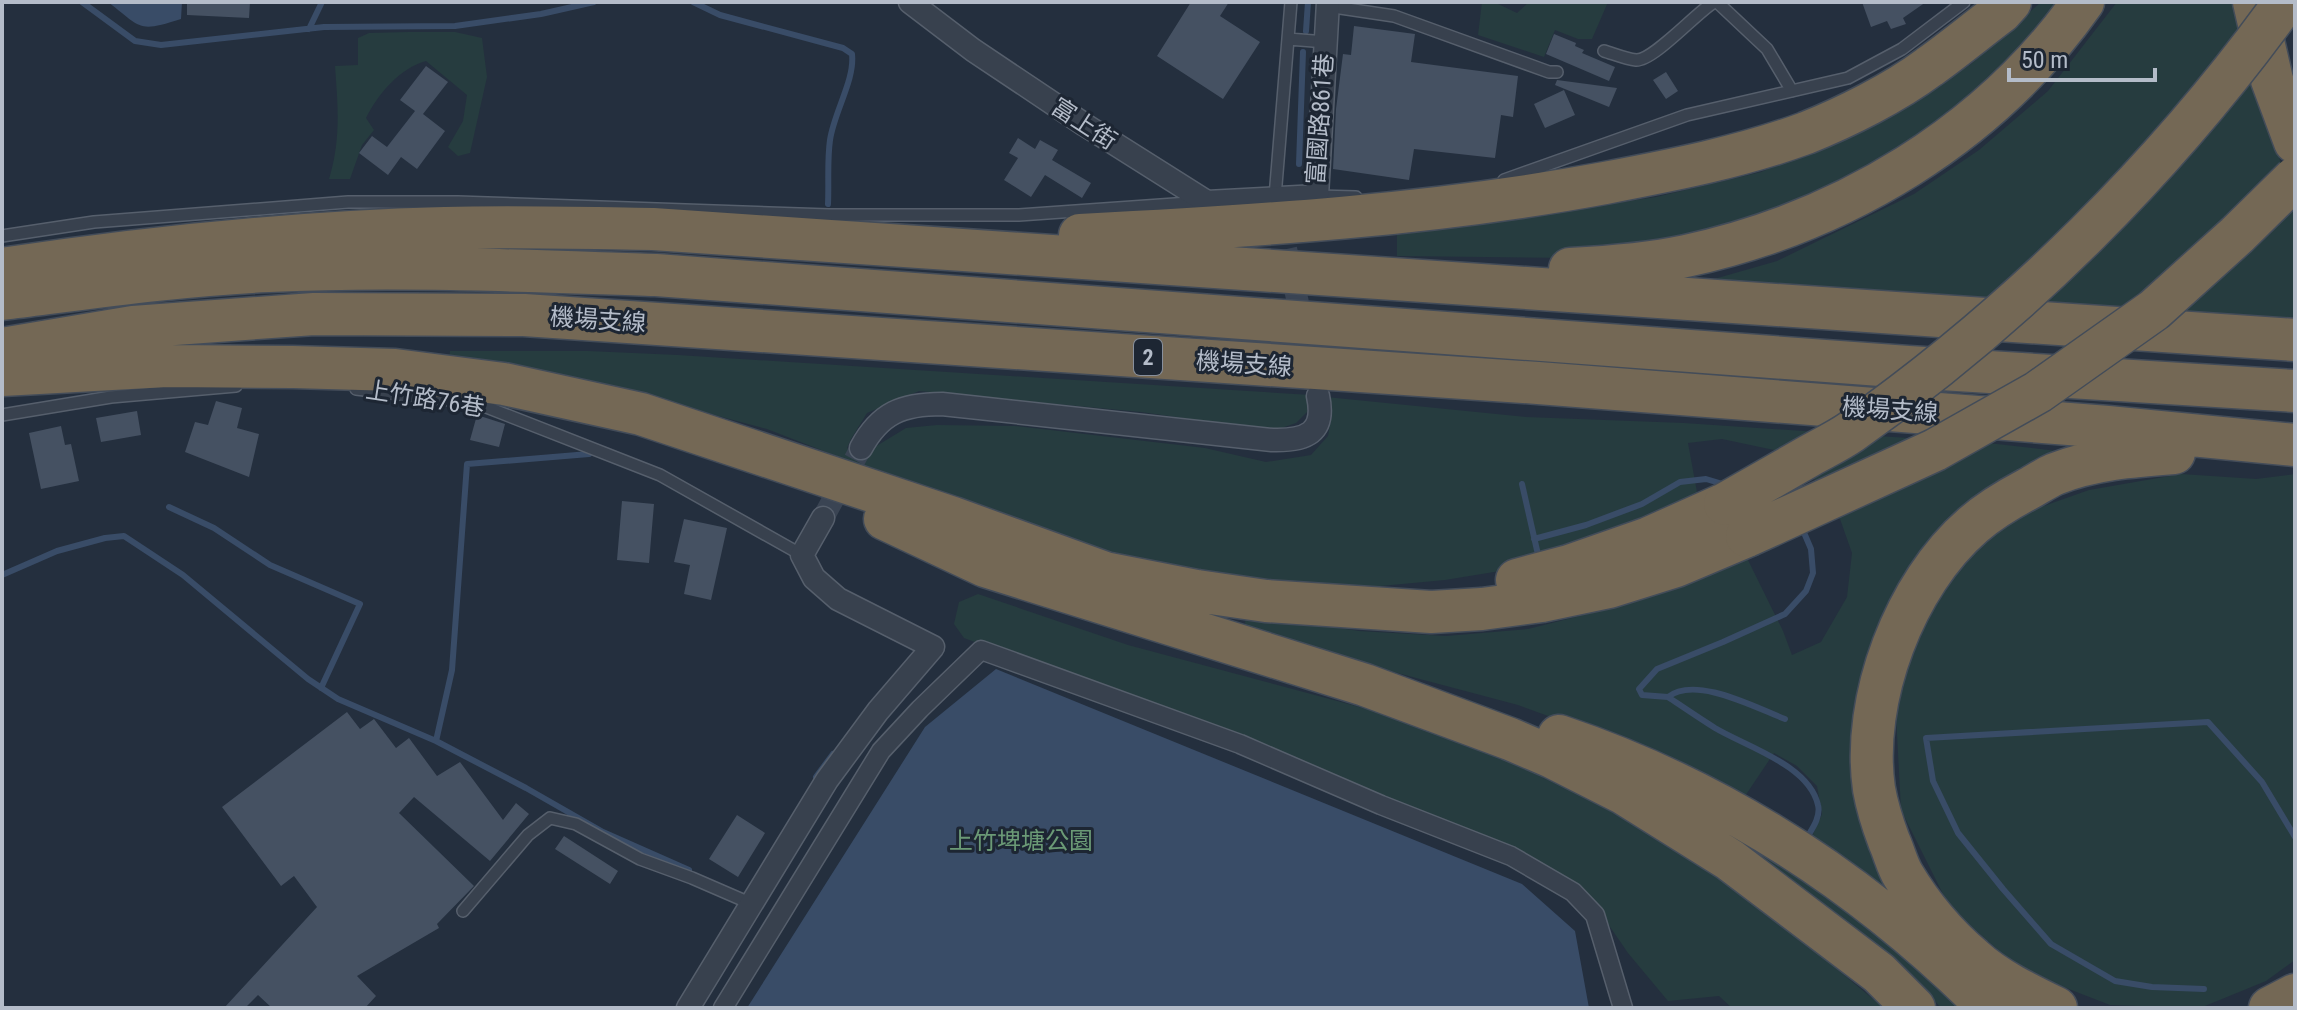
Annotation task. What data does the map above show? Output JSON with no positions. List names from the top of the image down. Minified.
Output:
{"streets":{"highway":["機場支線","2"],"street":["富國路861巷","富上街","上竹路76巷"]},"parks":["上竹埤塘公園"],"scale_bar":"50 m"}
